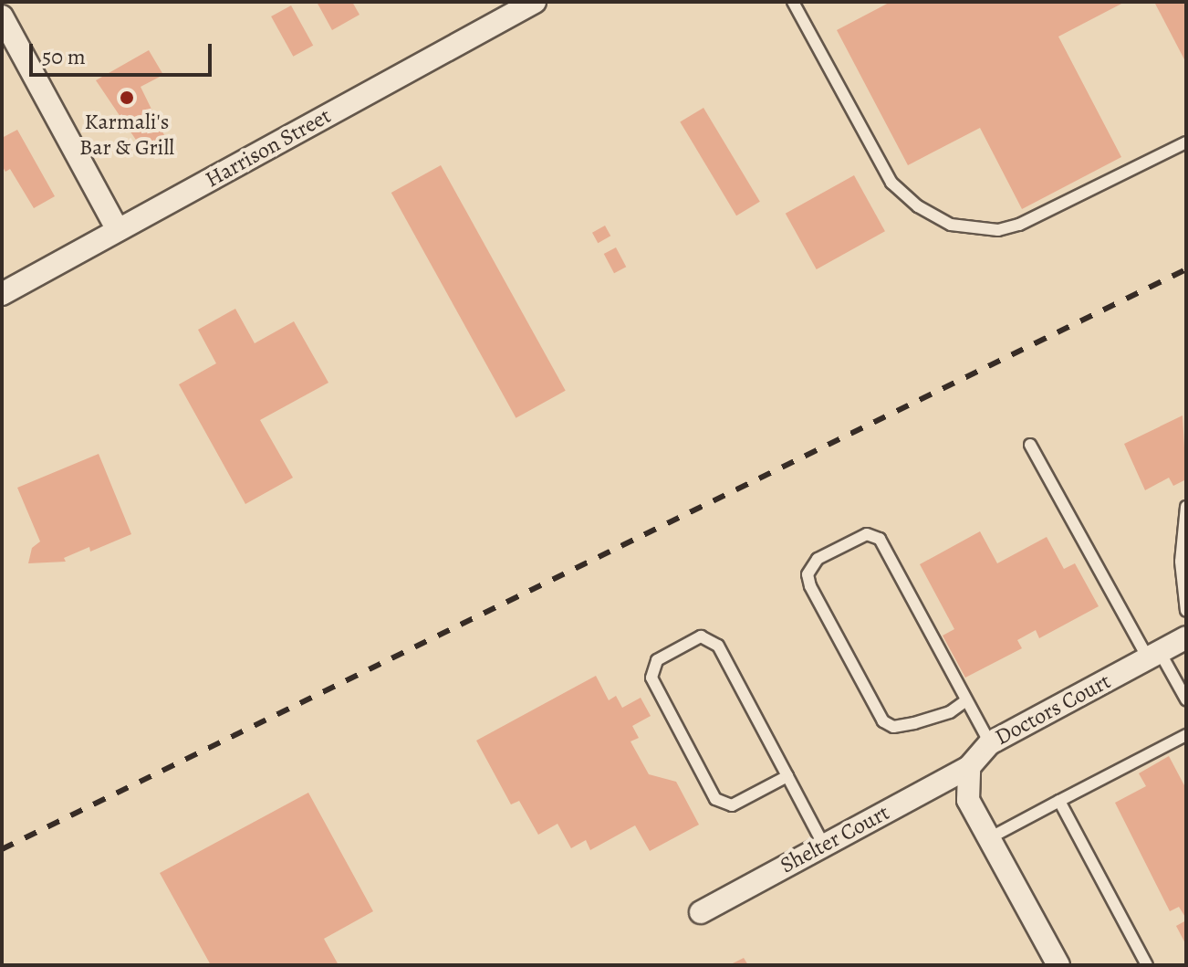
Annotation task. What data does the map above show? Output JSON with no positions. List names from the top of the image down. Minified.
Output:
{"streets":{"street":["Harrison Street","Doctors Court","Shelter Court"]},"crossings":[["Doctors Court","Shelter Court"]],"places":["Karmali's Bar & Grill"],"scale_bar":"50 m"}
